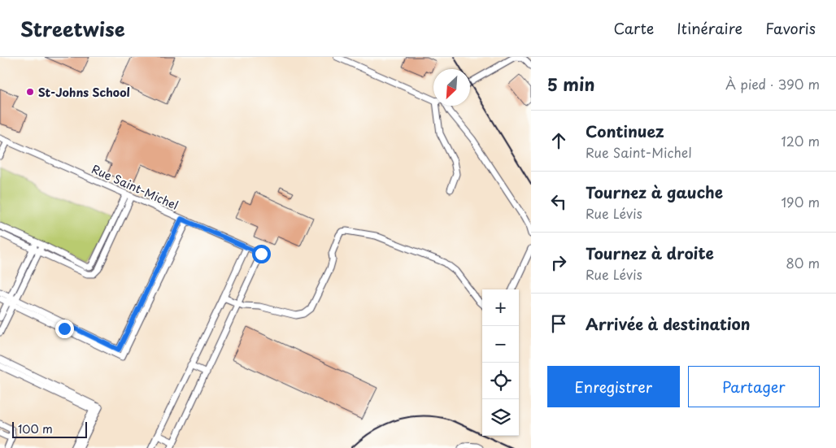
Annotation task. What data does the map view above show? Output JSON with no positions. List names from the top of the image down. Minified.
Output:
{"streets":{"street":["Rue Saint-Michel"]},"places":["St-Johns School"],"scale_bar":"100 m","north":"bottom left","page":{"header":"Streetwise","nav":["Carte","Itinéraire","Favoris"],"heading":["5 min","À pied · 390 m"],"list":[["Continuez","Rue Saint-Michel","120 m"],["Tournez à gauche","Rue Lévis","190 m"],["Tournez à droite","Rue Lévis","80 m"],"Arrivée à destination"],"map_buttons":["+","−"],"buttons":["Enregistrer","Partager"],"scale":"100 m"}}
